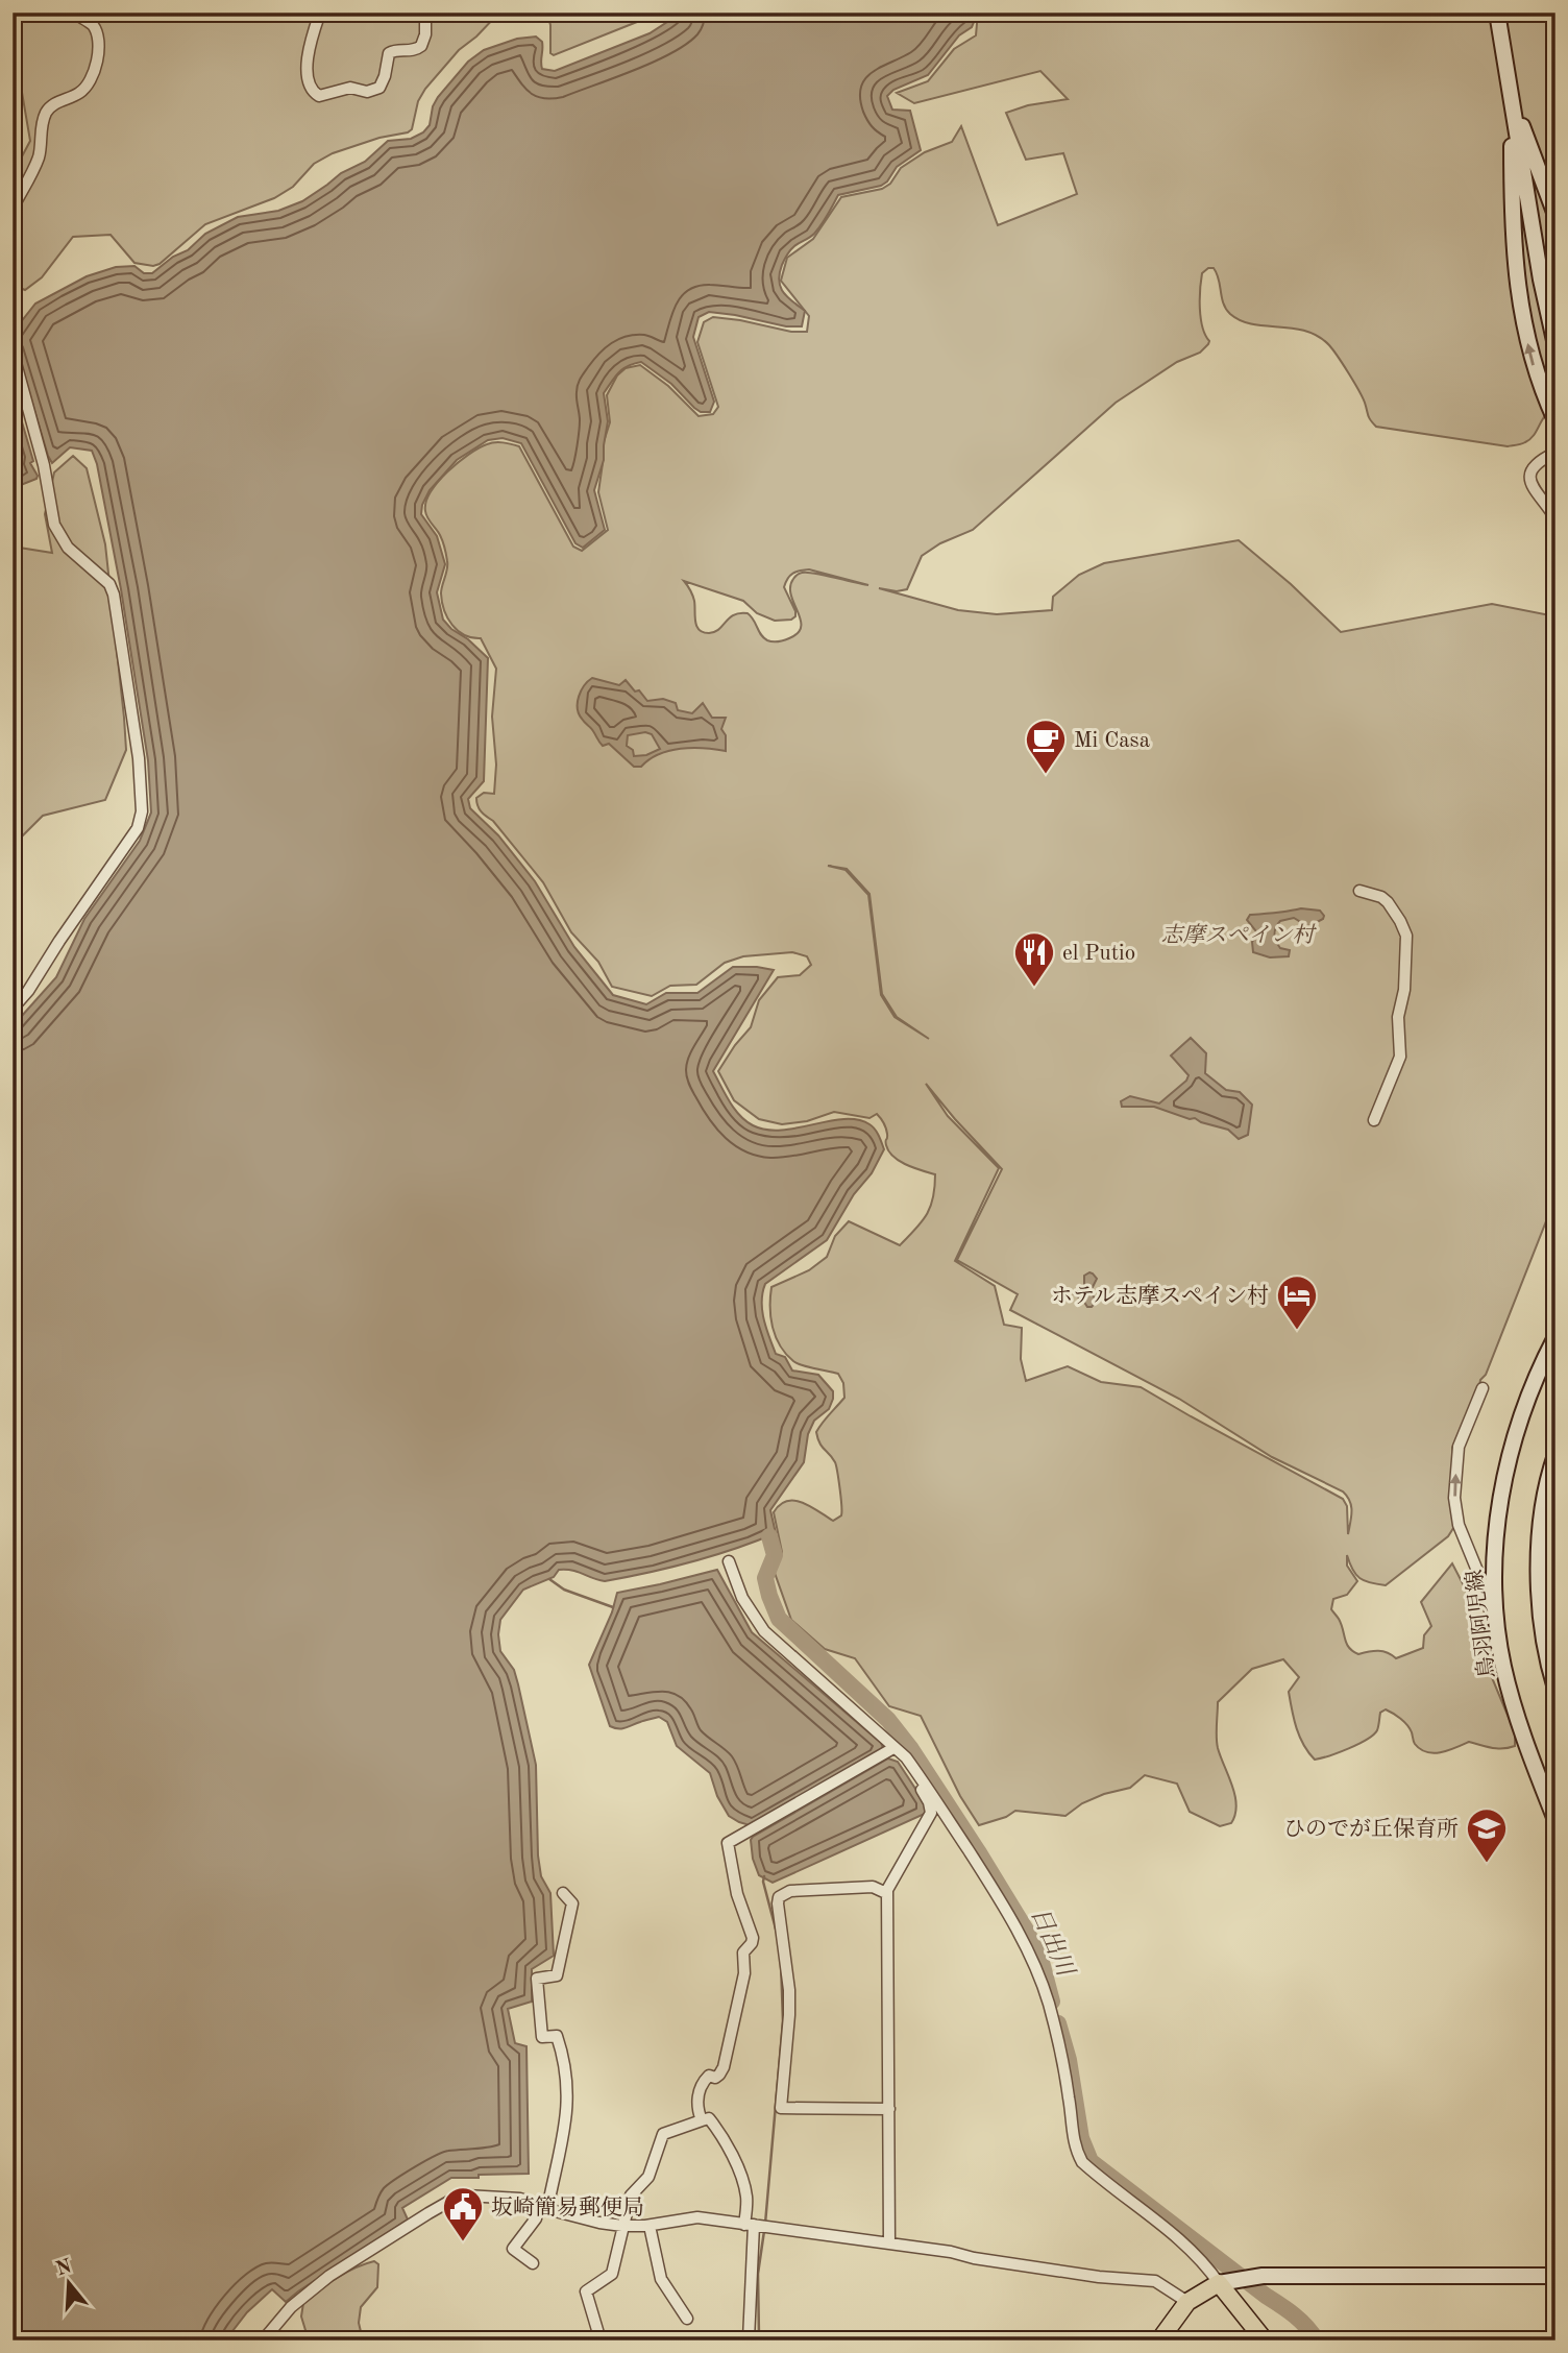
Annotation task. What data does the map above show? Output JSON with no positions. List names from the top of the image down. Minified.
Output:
{"streets":{"main road":["鳥羽阿児線"]},"water":["日出川"],"parks":["志摩スペイン村"],"places":{"cafe":["Mi Casa"],"restaurant":["el Putio"],"hotel":["ホテル志摩スペイン村"],"school or university":["ひのでが丘保育所"],"public building":["坂崎簡易郵便局"]},"north":"top"}
